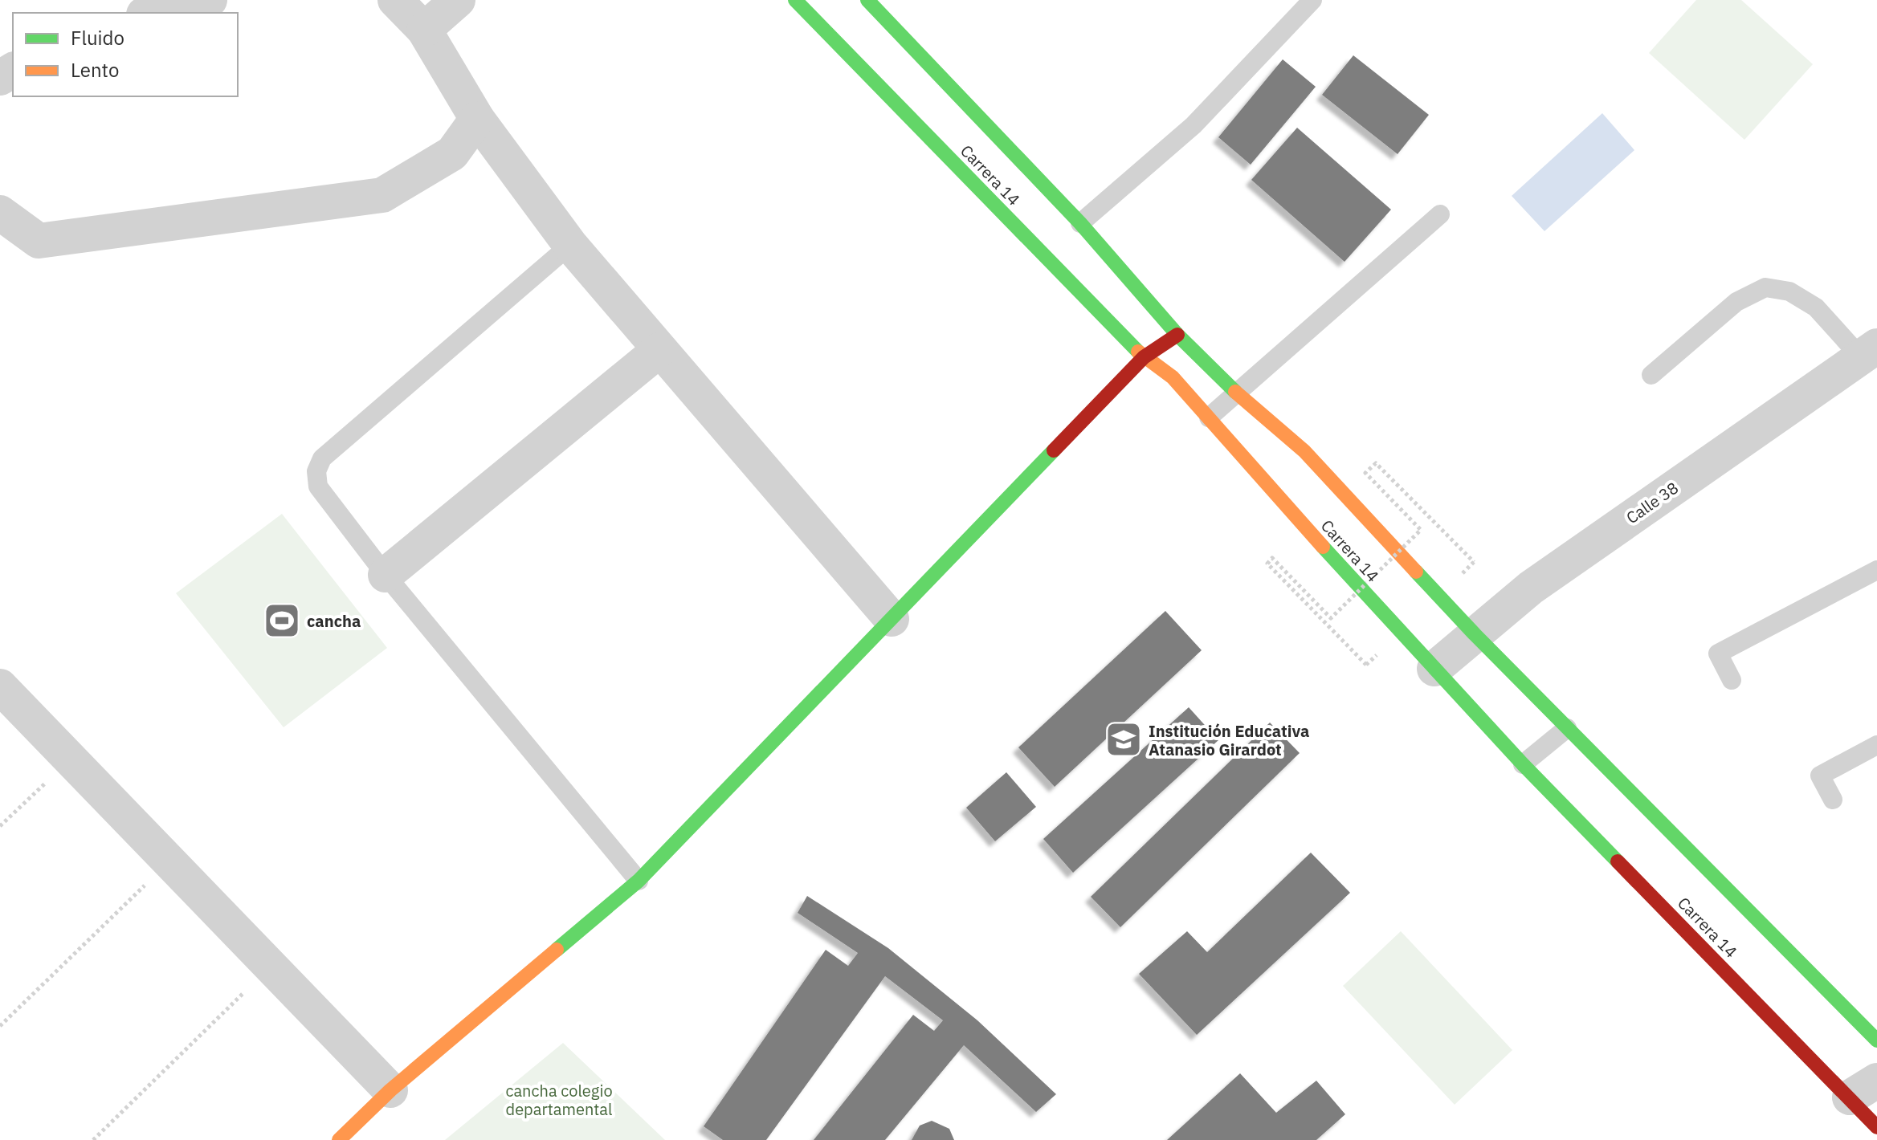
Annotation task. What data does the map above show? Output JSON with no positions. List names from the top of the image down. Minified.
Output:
{"streets":{"main road":["Carrera 14"],"street":["Calle 38"]},"crossings":[["Carrera 14","Calle 38"]],"parks":["cancha colegio departamental"],"places":{"sports":["cancha"],"school or university":["Institución Educativa Atanasio Girardot"]},"legend":["Fluido","Lento"]}
